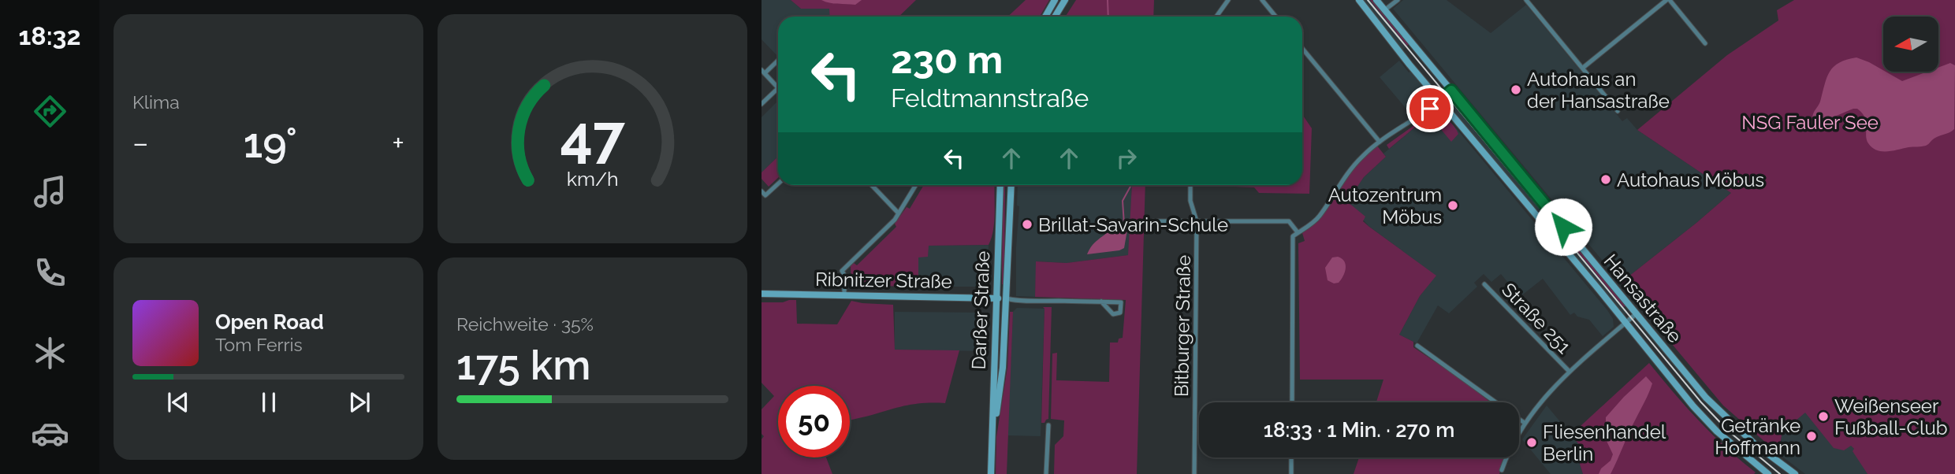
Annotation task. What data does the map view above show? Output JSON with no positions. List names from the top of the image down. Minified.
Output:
{"streets":{"main road":["Ribnitzer Straße","Hansastraße","Darßer Straße"],"street":["Straße 251","Bitburger Straße"]},"crossings":[["Ribnitzer Straße","Darßer Straße"]],"parks":["NSG Fauler See"],"places":["Autohaus an der Hansastraße","Autohaus Möbus","Autozentrum Möbus","Brillat-Savarin-Schule","Weißenseer Fußball-Club","Getränke Hoffmann","Fliesenhandel Berlin"],"north":"left","page":{"tabs":"18:32","tile":["Klima",["Reichweite · 35%","175 km"]],"turn":["230 m","Feldtmannstraße"],"heat":["−","19°","+"],"song":["Open Road","Tom Ferris"],"limit":"50","trip":"18:33 · 1 Min. · 270 m","gauge":["47","km/h"]}}
